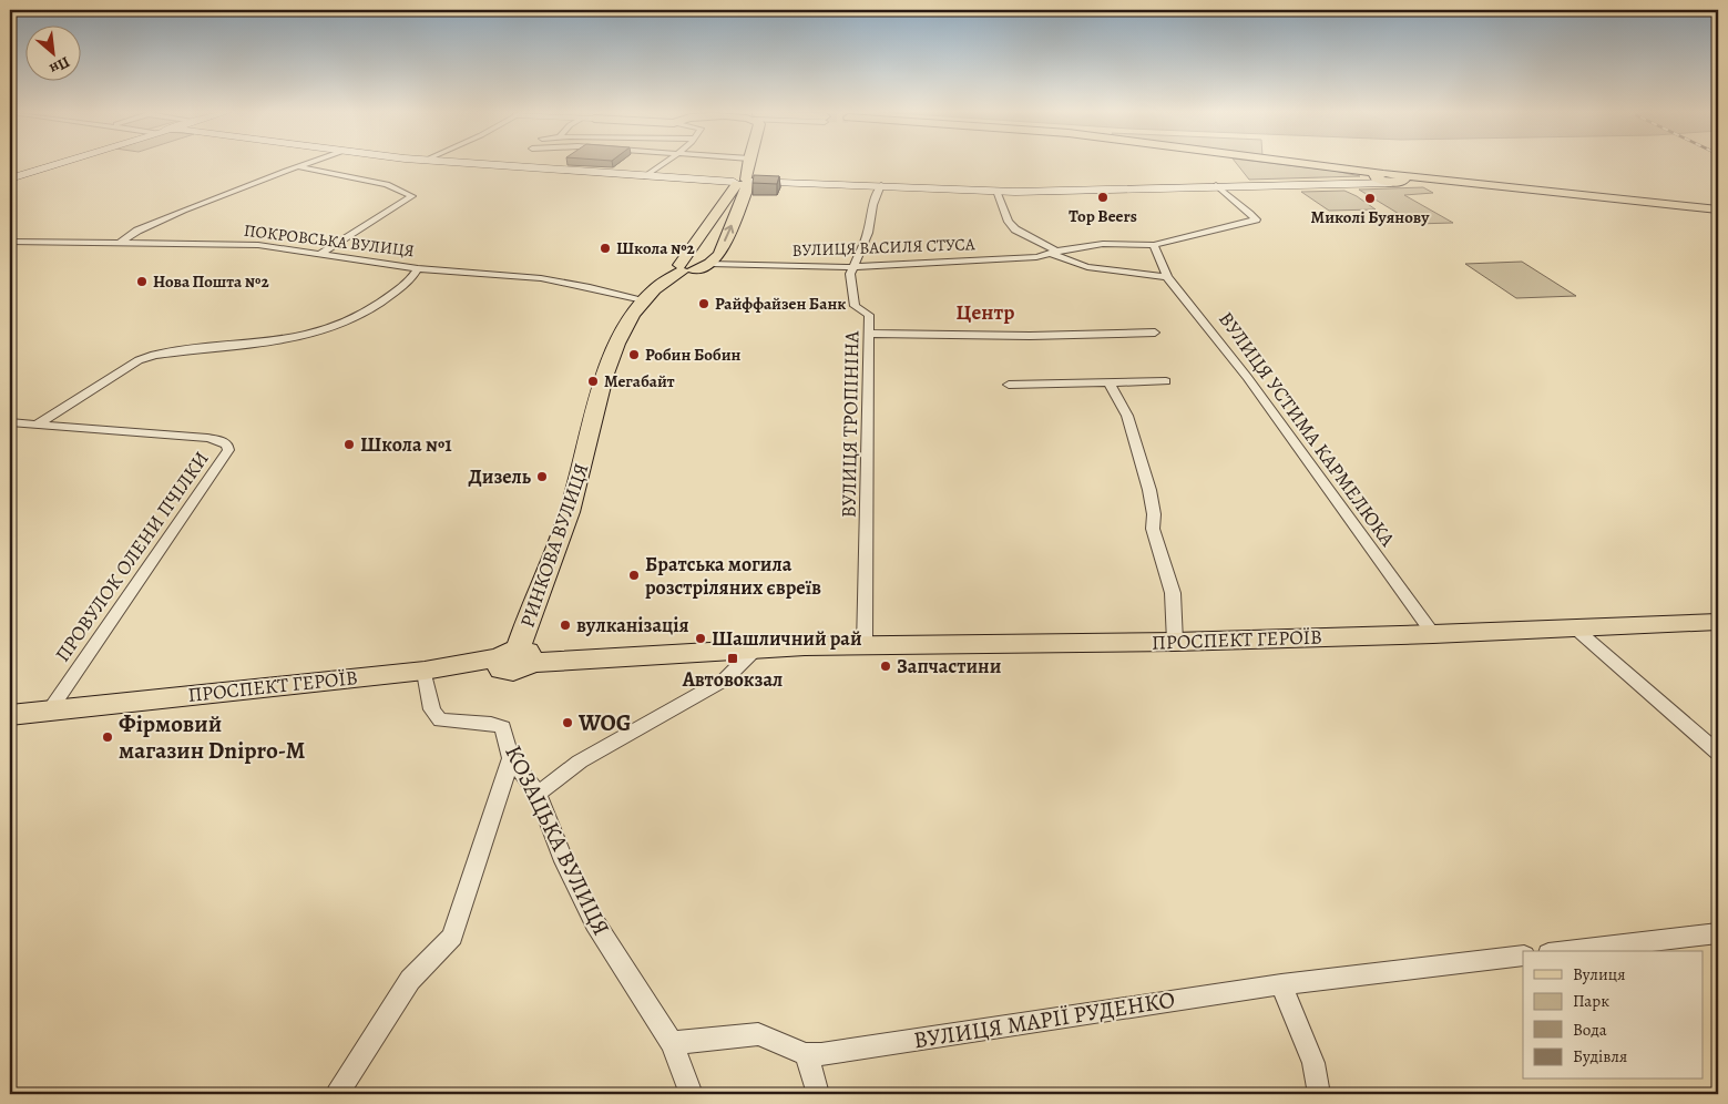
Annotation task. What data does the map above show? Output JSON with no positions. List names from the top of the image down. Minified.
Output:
{"streets":{"main road":["РИНКОВА ВУЛИЦЯ","ПРОСПЕКТ ГЕРОЇВ"],"street":["ПОКРОВСЬКА ВУЛИЦЯ","ВУЛИЦЯ ВАСИЛЯ СТУСА","ВУЛИЦЯ ТРОПІНІНА","ВУЛИЦЯ УСТИМА КАРМЕЛЮКА","ПРОВУЛОК ОЛЕНИ ПЧІЛКИ","КОЗАЦЬКА ВУЛИЦЯ","ВУЛИЦЯ МАРІЇ РУДЕНКО"]},"crossings":[["ПОКРОВСЬКА ВУЛИЦЯ","РИНКОВА ВУЛИЦЯ"],["ВУЛИЦЯ ВАСИЛЯ СТУСА","ВУЛИЦЯ ТРОПІНІНА"],["ВУЛИЦЯ ВАСИЛЯ СТУСА","ВУЛИЦЯ УСТИМА КАРМЕЛЮКА"],["ВУЛИЦЯ ВАСИЛЯ СТУСА","РИНКОВА ВУЛИЦЯ"],["ВУЛИЦЯ ТРОПІНІНА","ПРОСПЕКТ ГЕРОЇВ"],["ВУЛИЦЯ УСТИМА КАРМЕЛЮКА","ПРОСПЕКТ ГЕРОЇВ"],["РИНКОВА ВУЛИЦЯ","ПРОСПЕКТ ГЕРОЇВ"],["ПРОВУЛОК ОЛЕНИ ПЧІЛКИ","ПРОСПЕКТ ГЕРОЇВ"],["ПРОСПЕКТ ГЕРОЇВ","КОЗАЦЬКА ВУЛИЦЯ"]],"districts":["Центр"],"places":{"other":["Top Beers","Миколі Буянову","Школа №2","Нова Пошта №2","Райффайзен Банк","Робин Бобин","Мегабайт","Школа №1","Дизель","Братська могила розстріляних євреїв","вулканізація","Шашличний рай","Запчастини","WOG","Фірмовий магазин Dnipro-M"],"transit":["Автовокзал"]},"legend":["Вулиця","Парк","Вода","Будівля"],"north":"bottom right"}
